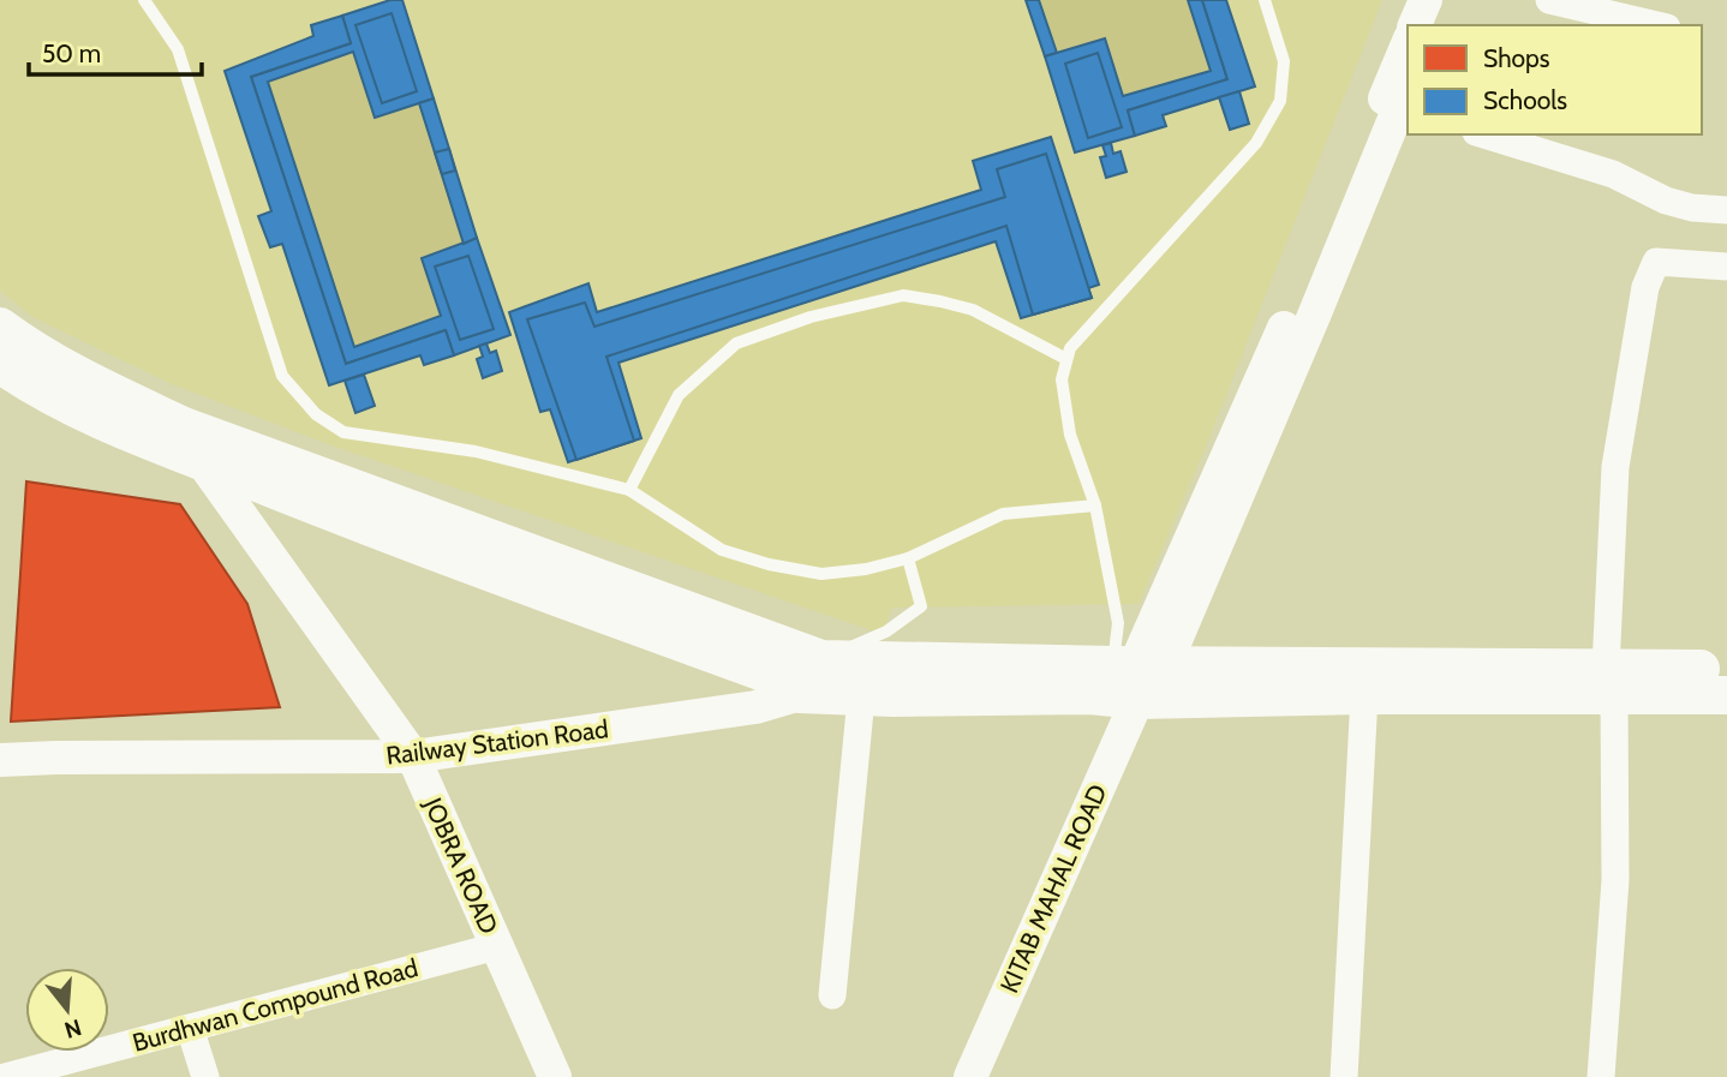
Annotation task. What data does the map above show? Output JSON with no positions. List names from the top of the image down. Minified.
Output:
{"streets":{"street":["Railway Station Road","JOBRA ROAD","KITAB MAHAL ROAD","Burdhwan Compound Road"]},"crossings":[["Railway Station Road","JOBRA ROAD"],["JOBRA ROAD","Burdhwan Compound Road"]],"legend":["Shops","Schools"],"scale_bar":"50 m","north":"bottom"}
